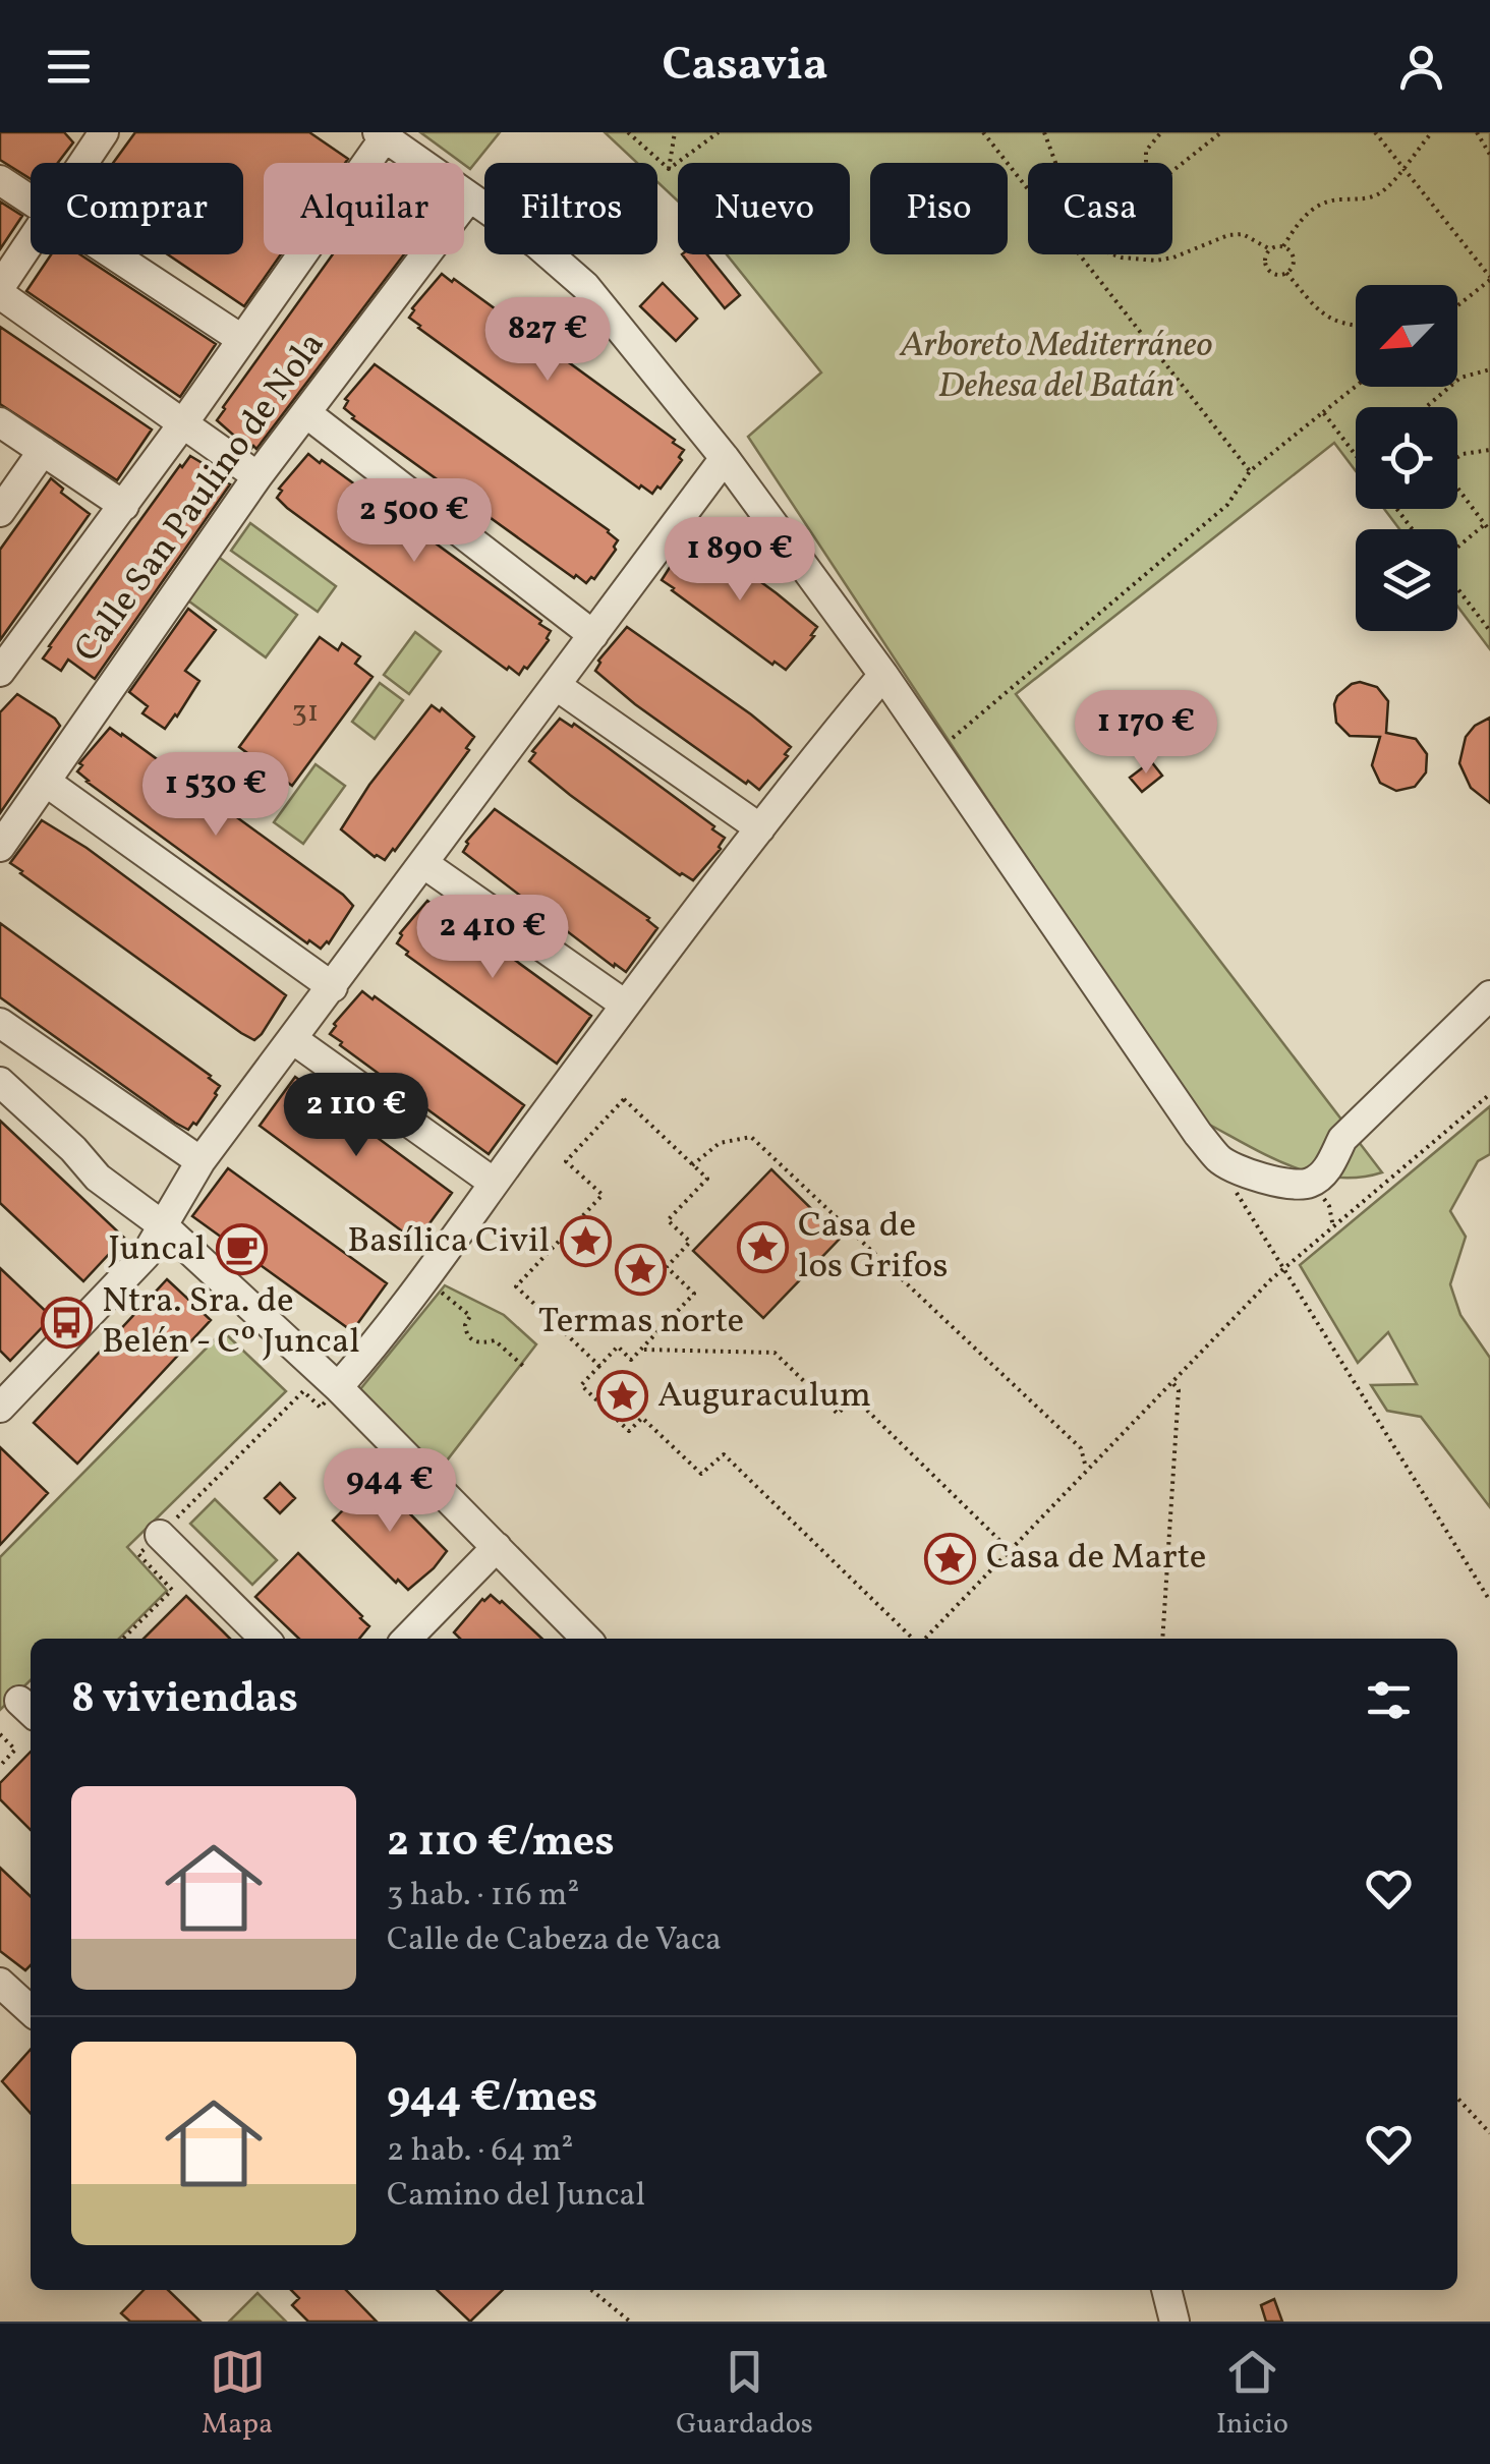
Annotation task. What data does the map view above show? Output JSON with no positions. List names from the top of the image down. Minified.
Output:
{"streets":{"street":["Calle San Paulino de Nola"]},"parks":["Arboreto Mediterráneo Dehesa del Batán"],"places":{"place":["Basílica Civil","Casa de los Grifos","Termas norte","Auguraculum","Casa de Marte"],"cafe":["Juncal"],"bus stop":["Ntra. Sra. de Belén - Cº Juncal"]},"house_numbers":["31"],"north":"bottom left","page":{"header":"Casavia","chip":["Comprar","Alquilar","Filtros","Nuevo","Piso","Casa"],"price":["827 €","2 500 €","1 890 €","1 170 €","1 530 €","2 410 €","2 110 €","944 €"],"heading":"8 viviendas","list":[{"name":"2 110 €/mes","note":"3 hab. · 116 m² · Calle de Cabeza de Vaca"},{"name":"944 €/mes","note":"2 hab. · 64 m² · Camino del Juncal"}],"tabs":["Mapa","Guardados","Inicio"]}}
